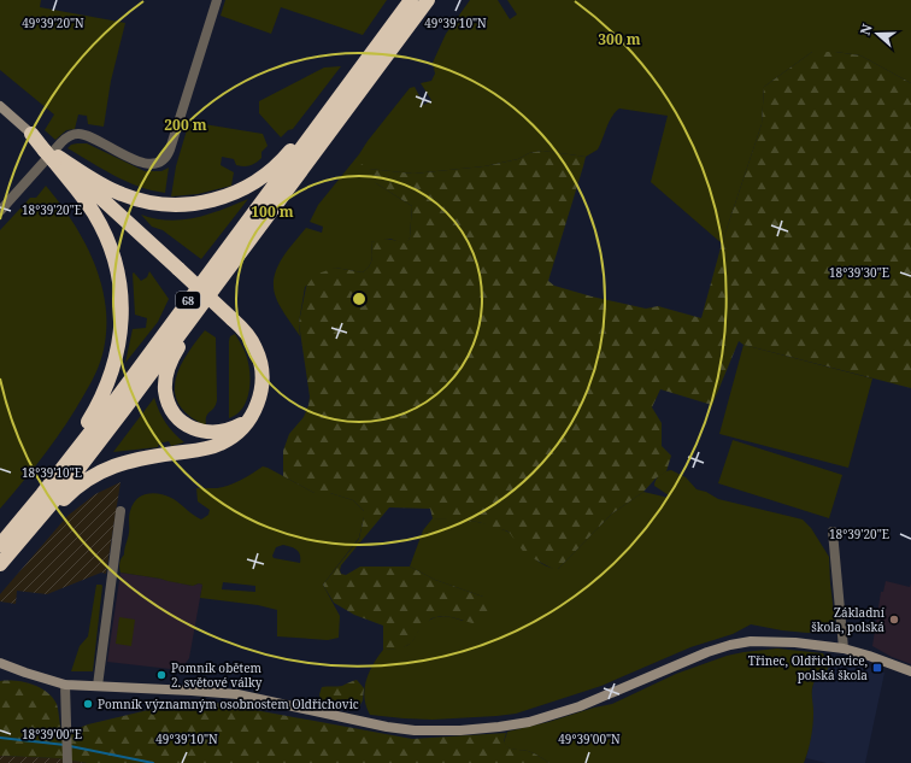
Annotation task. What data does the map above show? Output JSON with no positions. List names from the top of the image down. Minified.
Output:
{"streets":{"highway":["68"]},"places":{"other":["Základní škola, polská","Pomník obětem 2. světové války","Pomník významným osobnostem Oldřichovic"],"transit":["Třinec, Oldřichovice, polská škola"]},"north":"left","coordinates":["49°39'20\"N","49°39'10\"N","18°39'20\"E","18°39'30\"E","18°39'10\"E","18°39'00\"E","49°39'00\"N"],"rings":["300 m","200 m","100 m"]}
